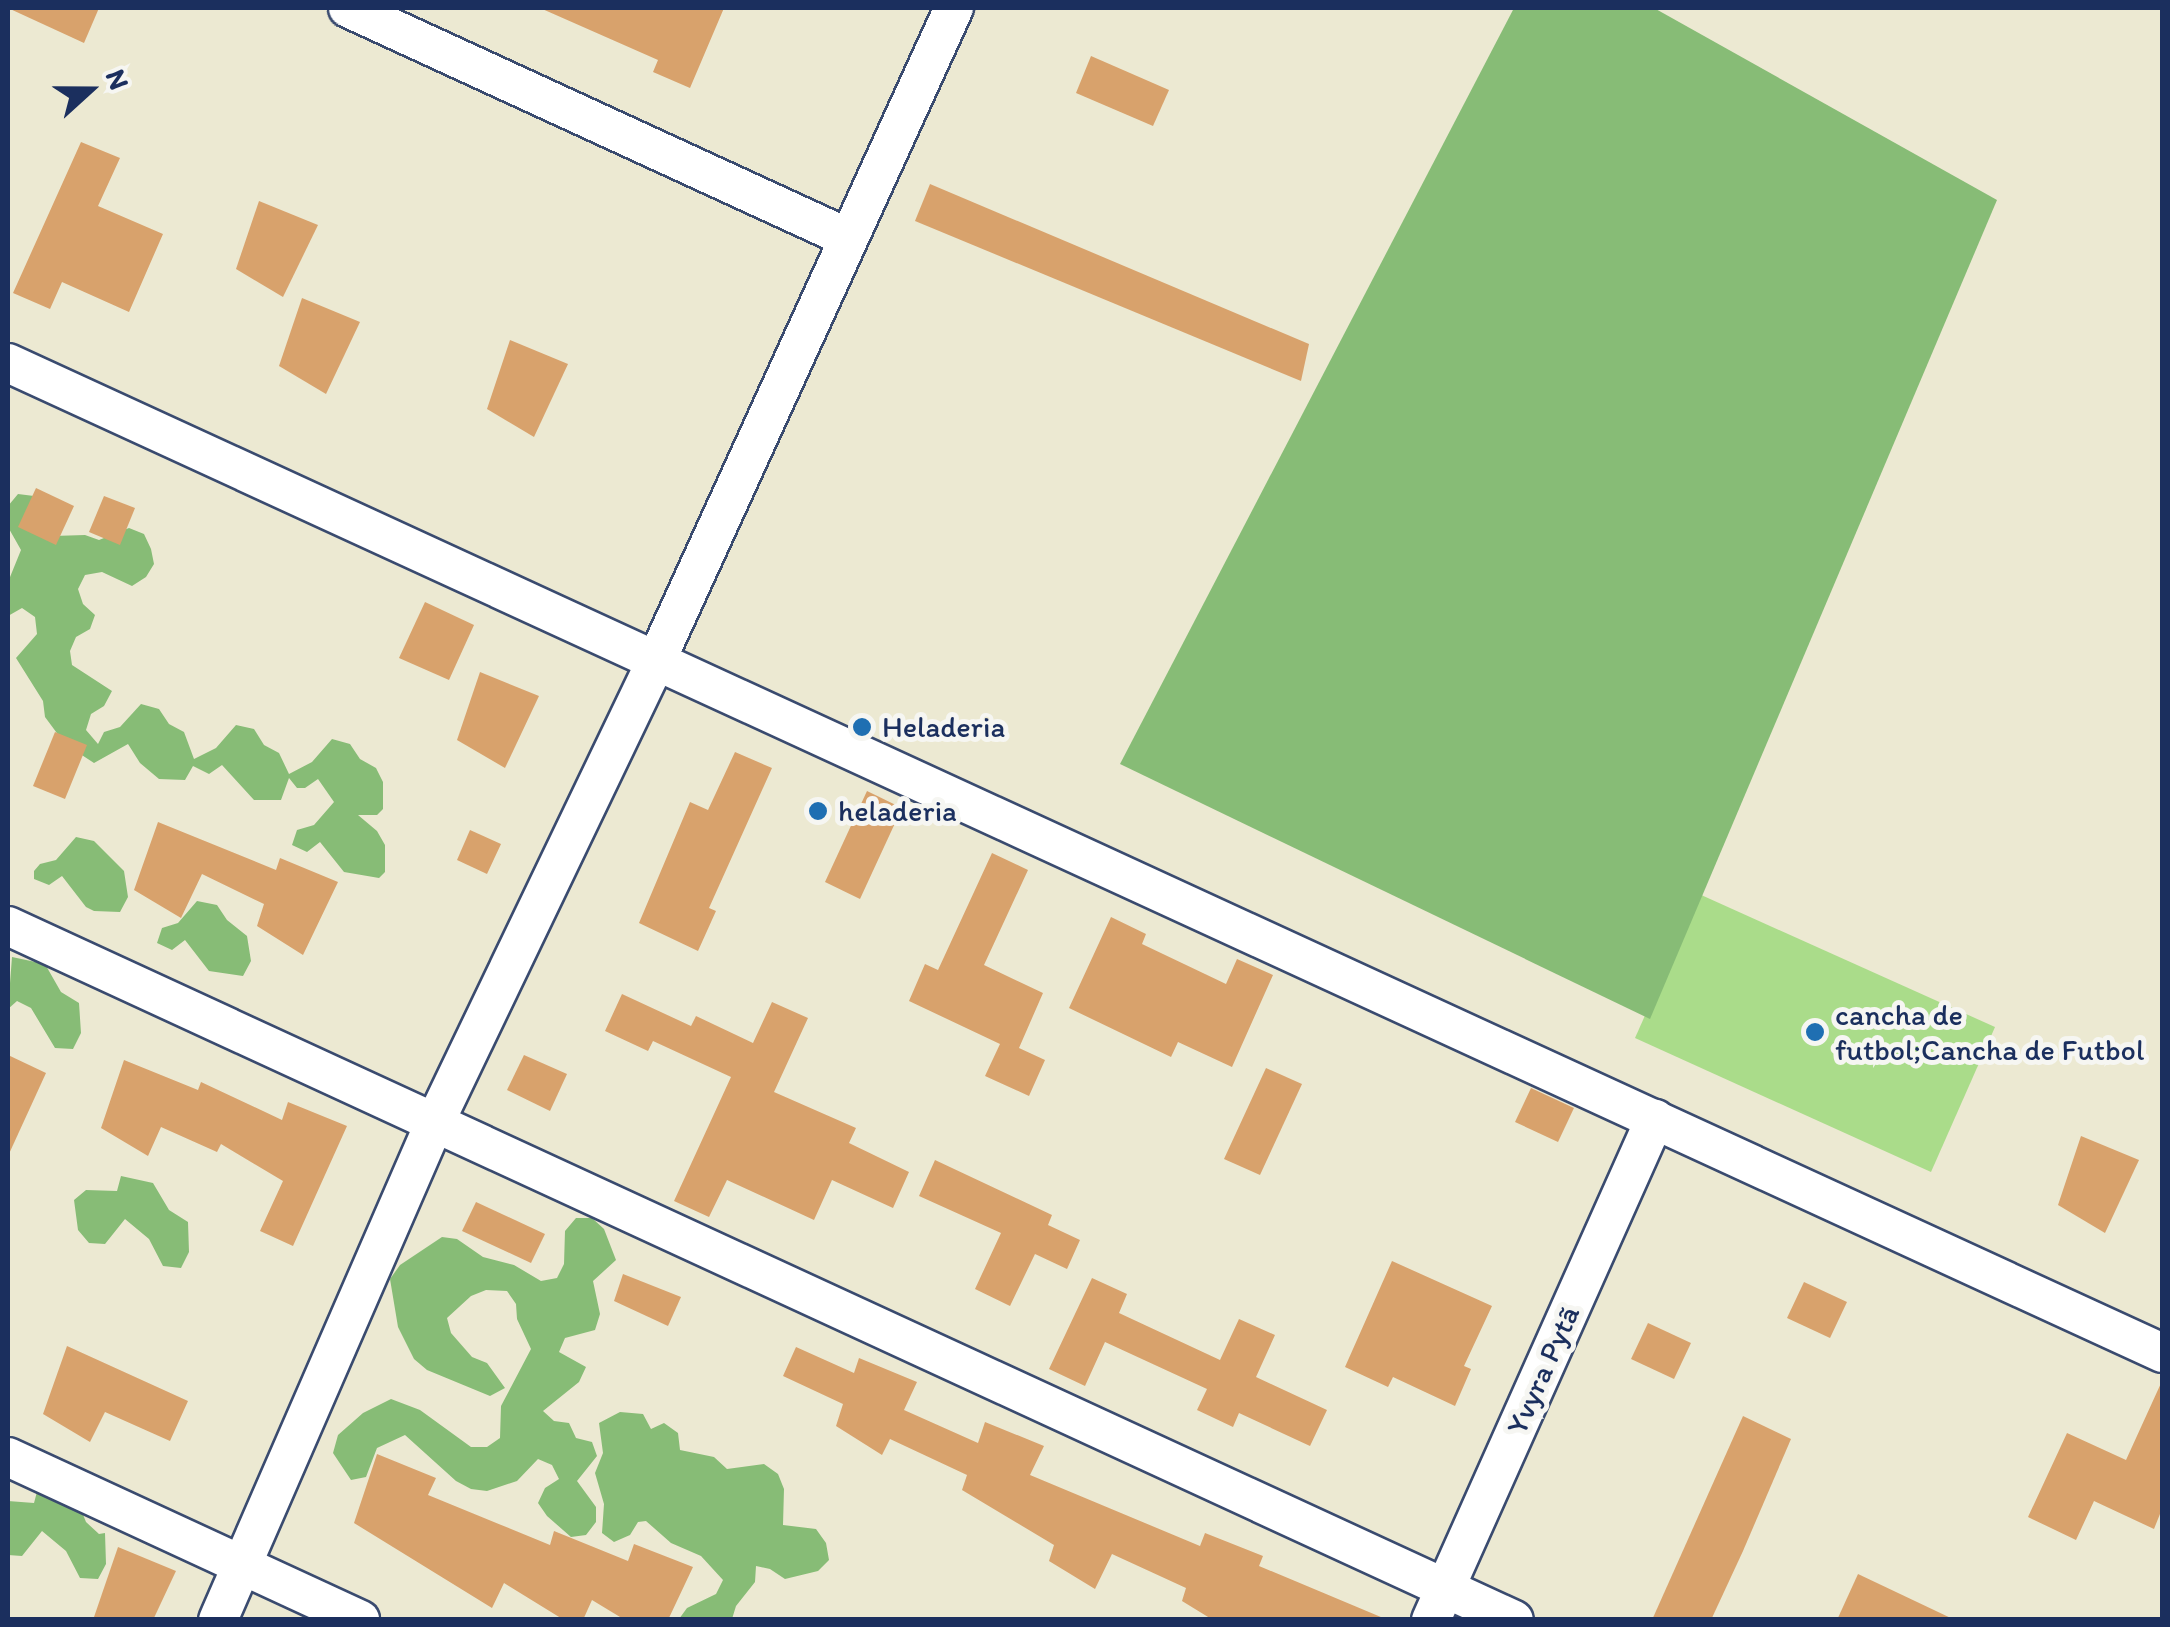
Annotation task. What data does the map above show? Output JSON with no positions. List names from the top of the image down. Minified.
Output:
{"streets":{"street":["Yvyra Pytã"]},"places":["Heladeria","heladeria","cancha de futbol;Cancha de Futbol"],"north":"right"}
